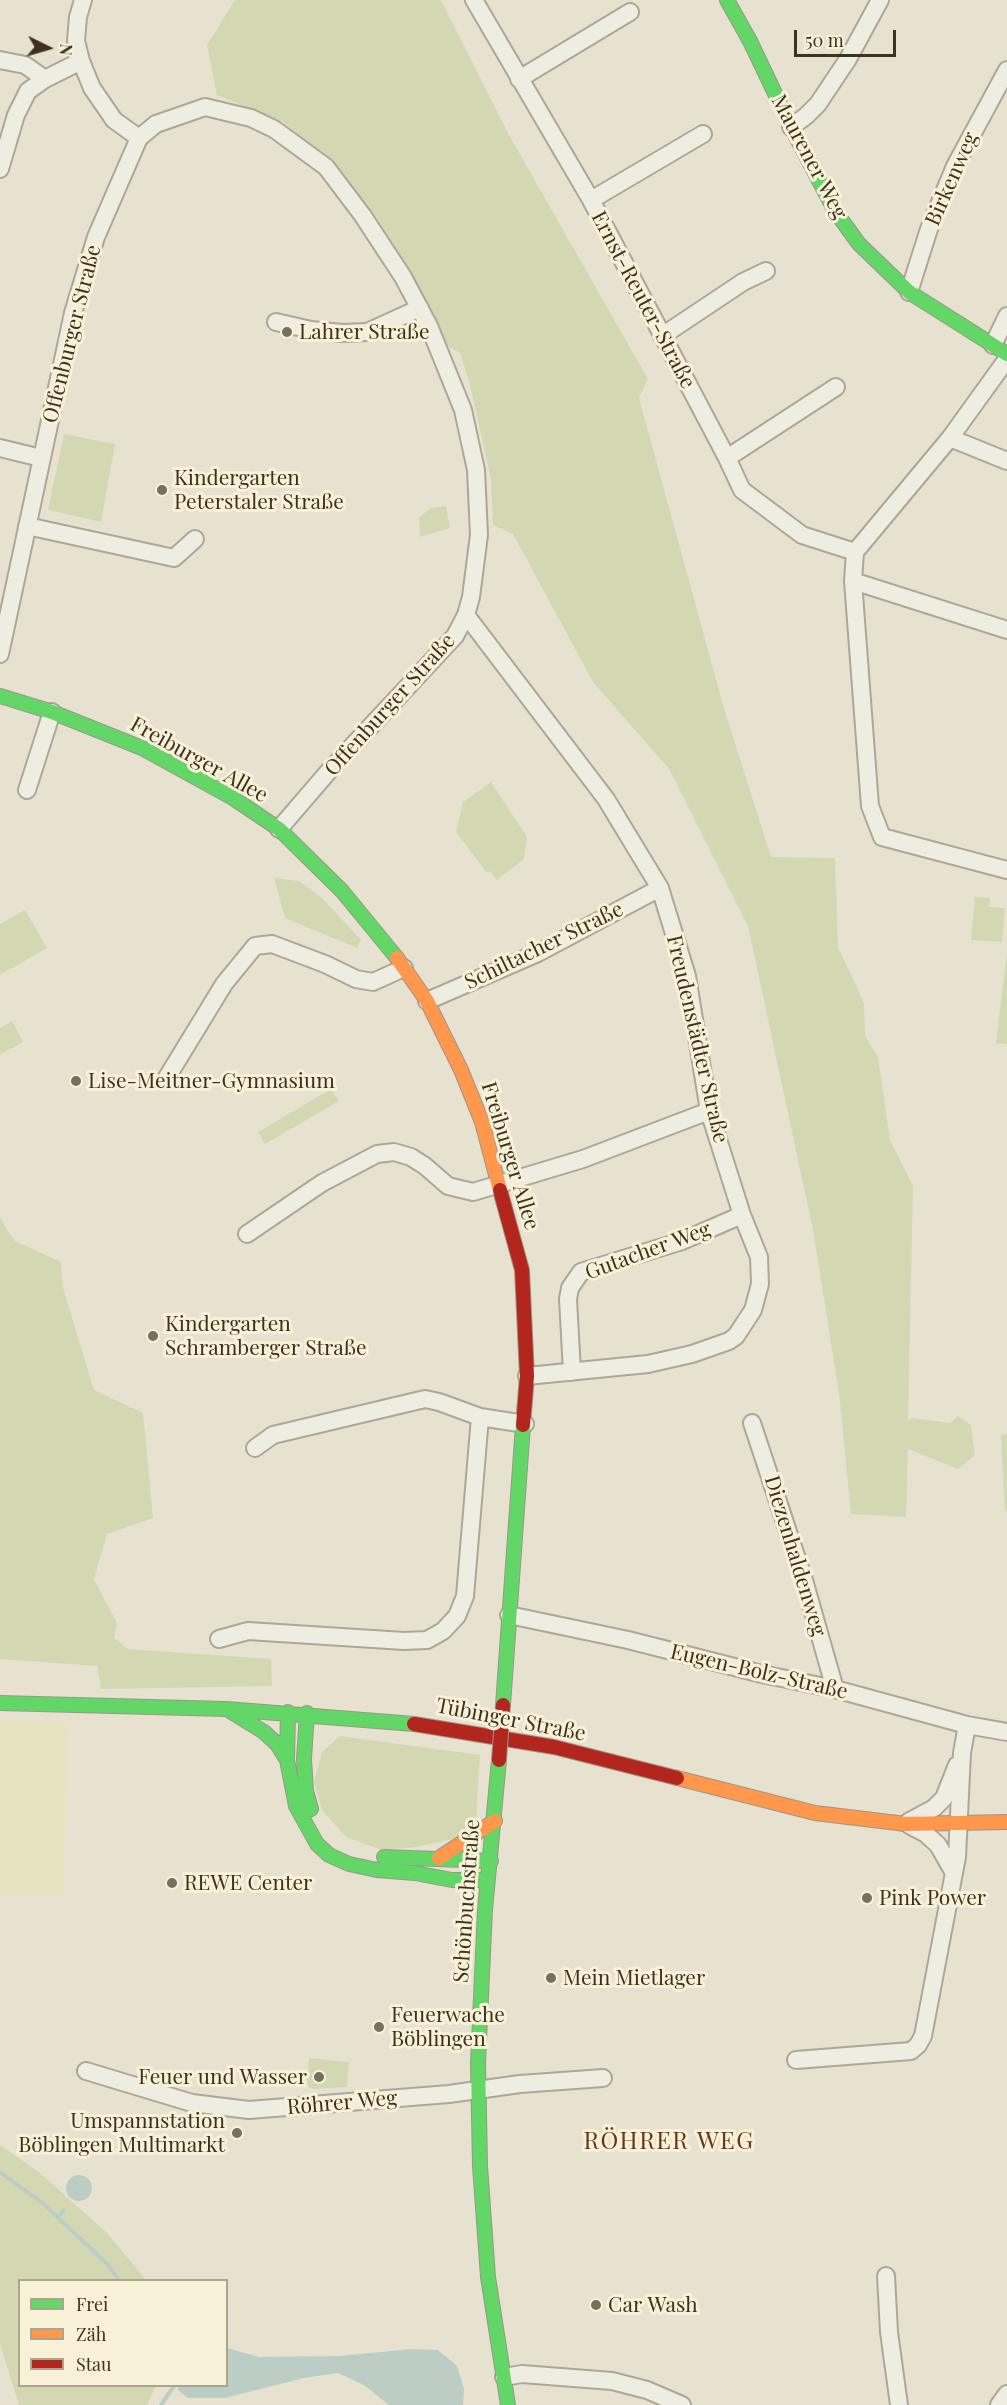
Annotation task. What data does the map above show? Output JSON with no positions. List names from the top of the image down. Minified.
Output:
{"streets":{"street":["Maurener Weg","Birkenweg","Ernst-Reuter-Straße","Offenburger Straße","Freiburger Allee","Schiltacher Straße","Freudenstädter Straße","Gutacher Weg","Diezenhaldenweg","Eugen-Bolz-Straße","Tübinger Straße","Schönbuchstraße","Röhrer Weg"]},"crossings":[["Maurener Weg","Birkenweg"],["Offenburger Straße","Freiburger Allee"],["Offenburger Straße","Freudenstädter Straße"],["Freiburger Allee","Schiltacher Straße"],["Freiburger Allee","Freudenstädter Straße"],["Freiburger Allee","Eugen-Bolz-Straße"],["Freiburger Allee","Schönbuchstraße"],["Schiltacher Straße","Freudenstädter Straße"],["Freudenstädter Straße","Gutacher Weg"],["Diezenhaldenweg","Eugen-Bolz-Straße"],["Eugen-Bolz-Straße","Schönbuchstraße"],["Schönbuchstraße","Röhrer Weg"]],"districts":["RÖHRER WEG"],"places":["Lahrer Straße","Kindergarten Peterstaler Straße","Lise-Meitner-Gymnasium","Kindergarten Schramberger Straße","REWE Center","Pink Power","Mein Mietlager","Feuerwache Böblingen","Feuer und Wasser","Umspannstation Böblingen Multimarkt","Car Wash"],"legend":["Frei","Zäh","Stau"],"scale_bar":"50 m","north":"right"}
